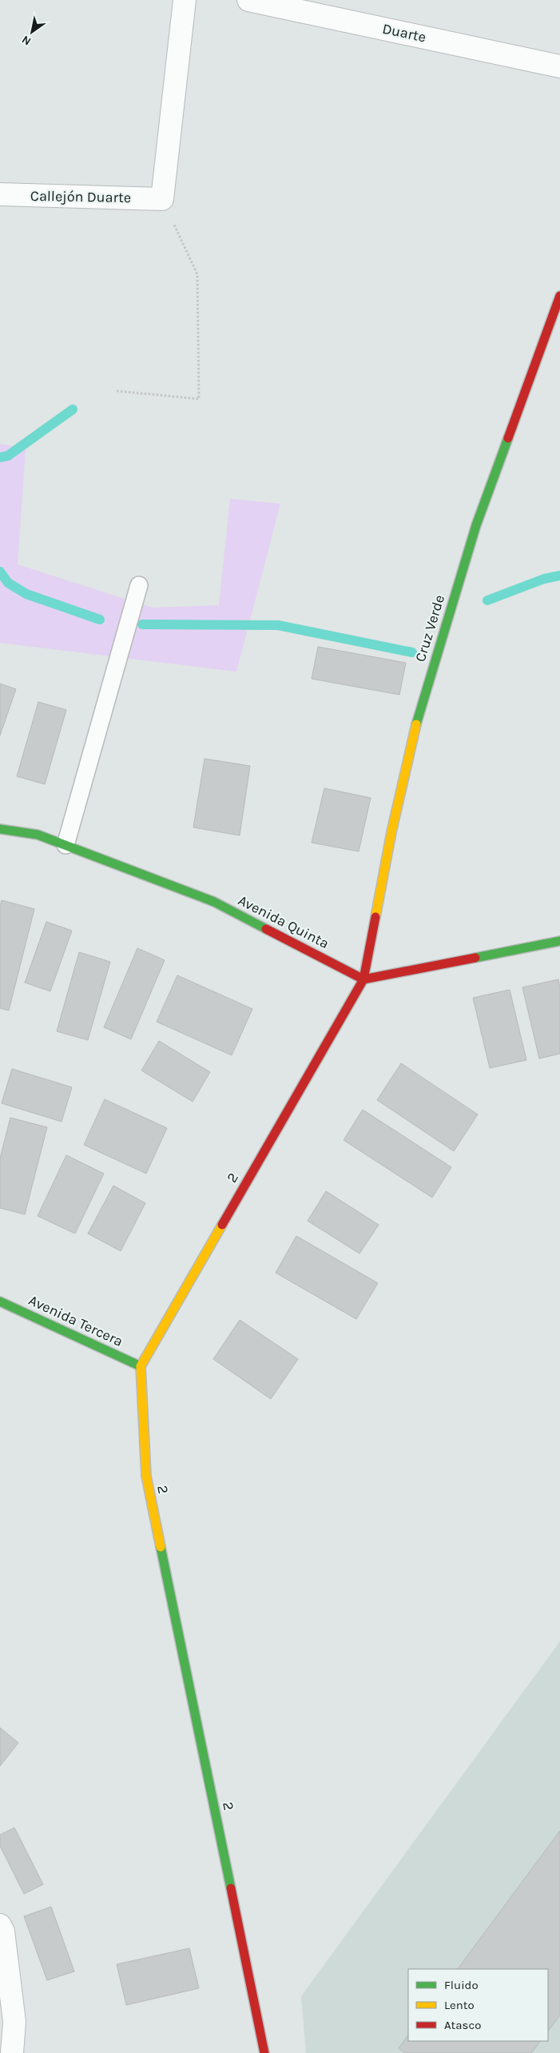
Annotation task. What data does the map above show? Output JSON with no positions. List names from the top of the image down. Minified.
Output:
{"streets":{"street":["Duarte","Callejón Duarte","Cruz Verde","Avenida Quinta","2","Avenida Tercera"]},"crossings":[["Cruz Verde","Avenida Quinta"],["Cruz Verde","2"],["Avenida Quinta","2"],["2","Avenida Tercera"]],"legend":["Fluido","Lento","Atasco"],"north":"bottom left"}
